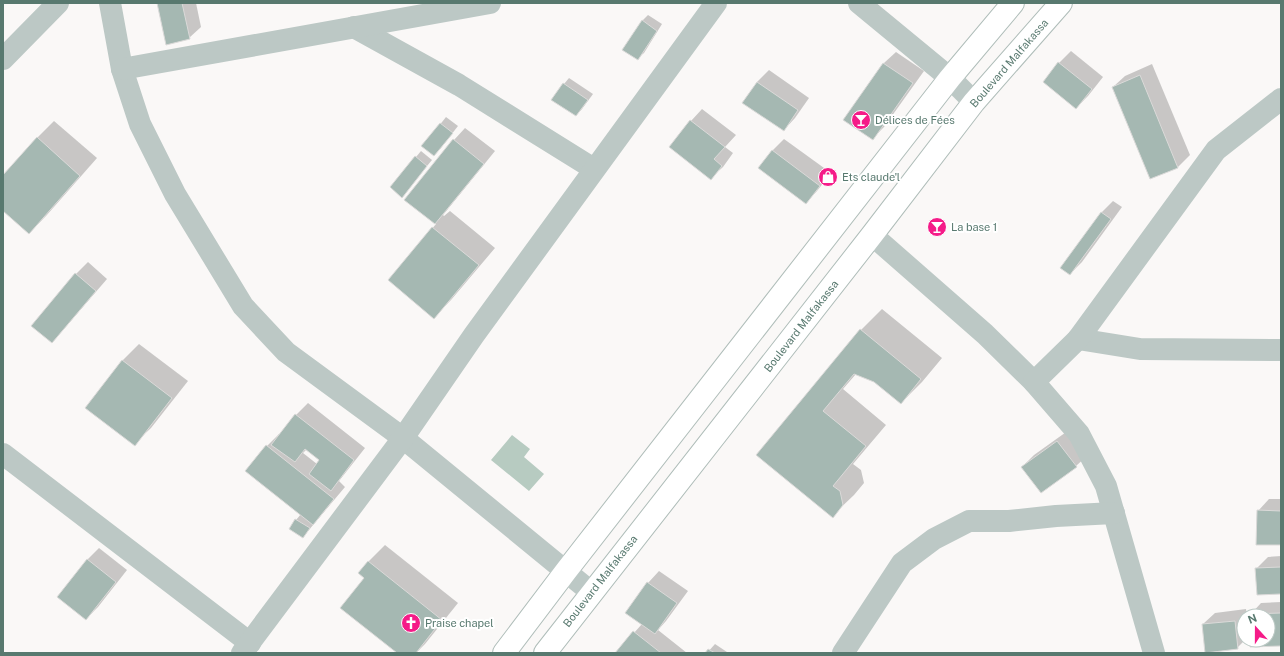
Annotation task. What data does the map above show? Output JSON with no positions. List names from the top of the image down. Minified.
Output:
{"streets":{"main road":["Boulevard Malfakassa"]},"places":{"bar":["Délices de Fées","La base 1"],"shop":["Ets claude'l"],"church":["Praise chapel"]},"north":"top"}
